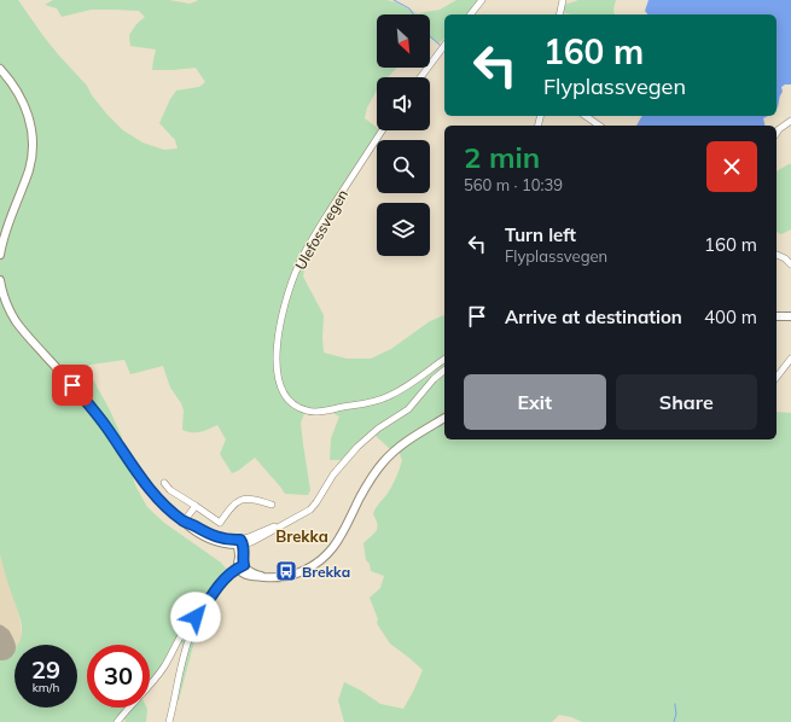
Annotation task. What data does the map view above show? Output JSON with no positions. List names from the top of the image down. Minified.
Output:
{"streets":{"street":["Ulefossvegen"]},"districts":["Brekka"],"places":{"bus stop":["Brekka"]},"north":"bottom right","page":{"turn":["160 m","Flyplassvegen"],"heading":["2 min","560 m · 10:39"],"list":[{"name":"Turn left","note":"Flyplassvegen","value":"160 m"},{"name":"Arrive at destination","value":"400 m"}],"buttons":["Exit","Share"],"speed":"29 km/h","limit":"30"}}
